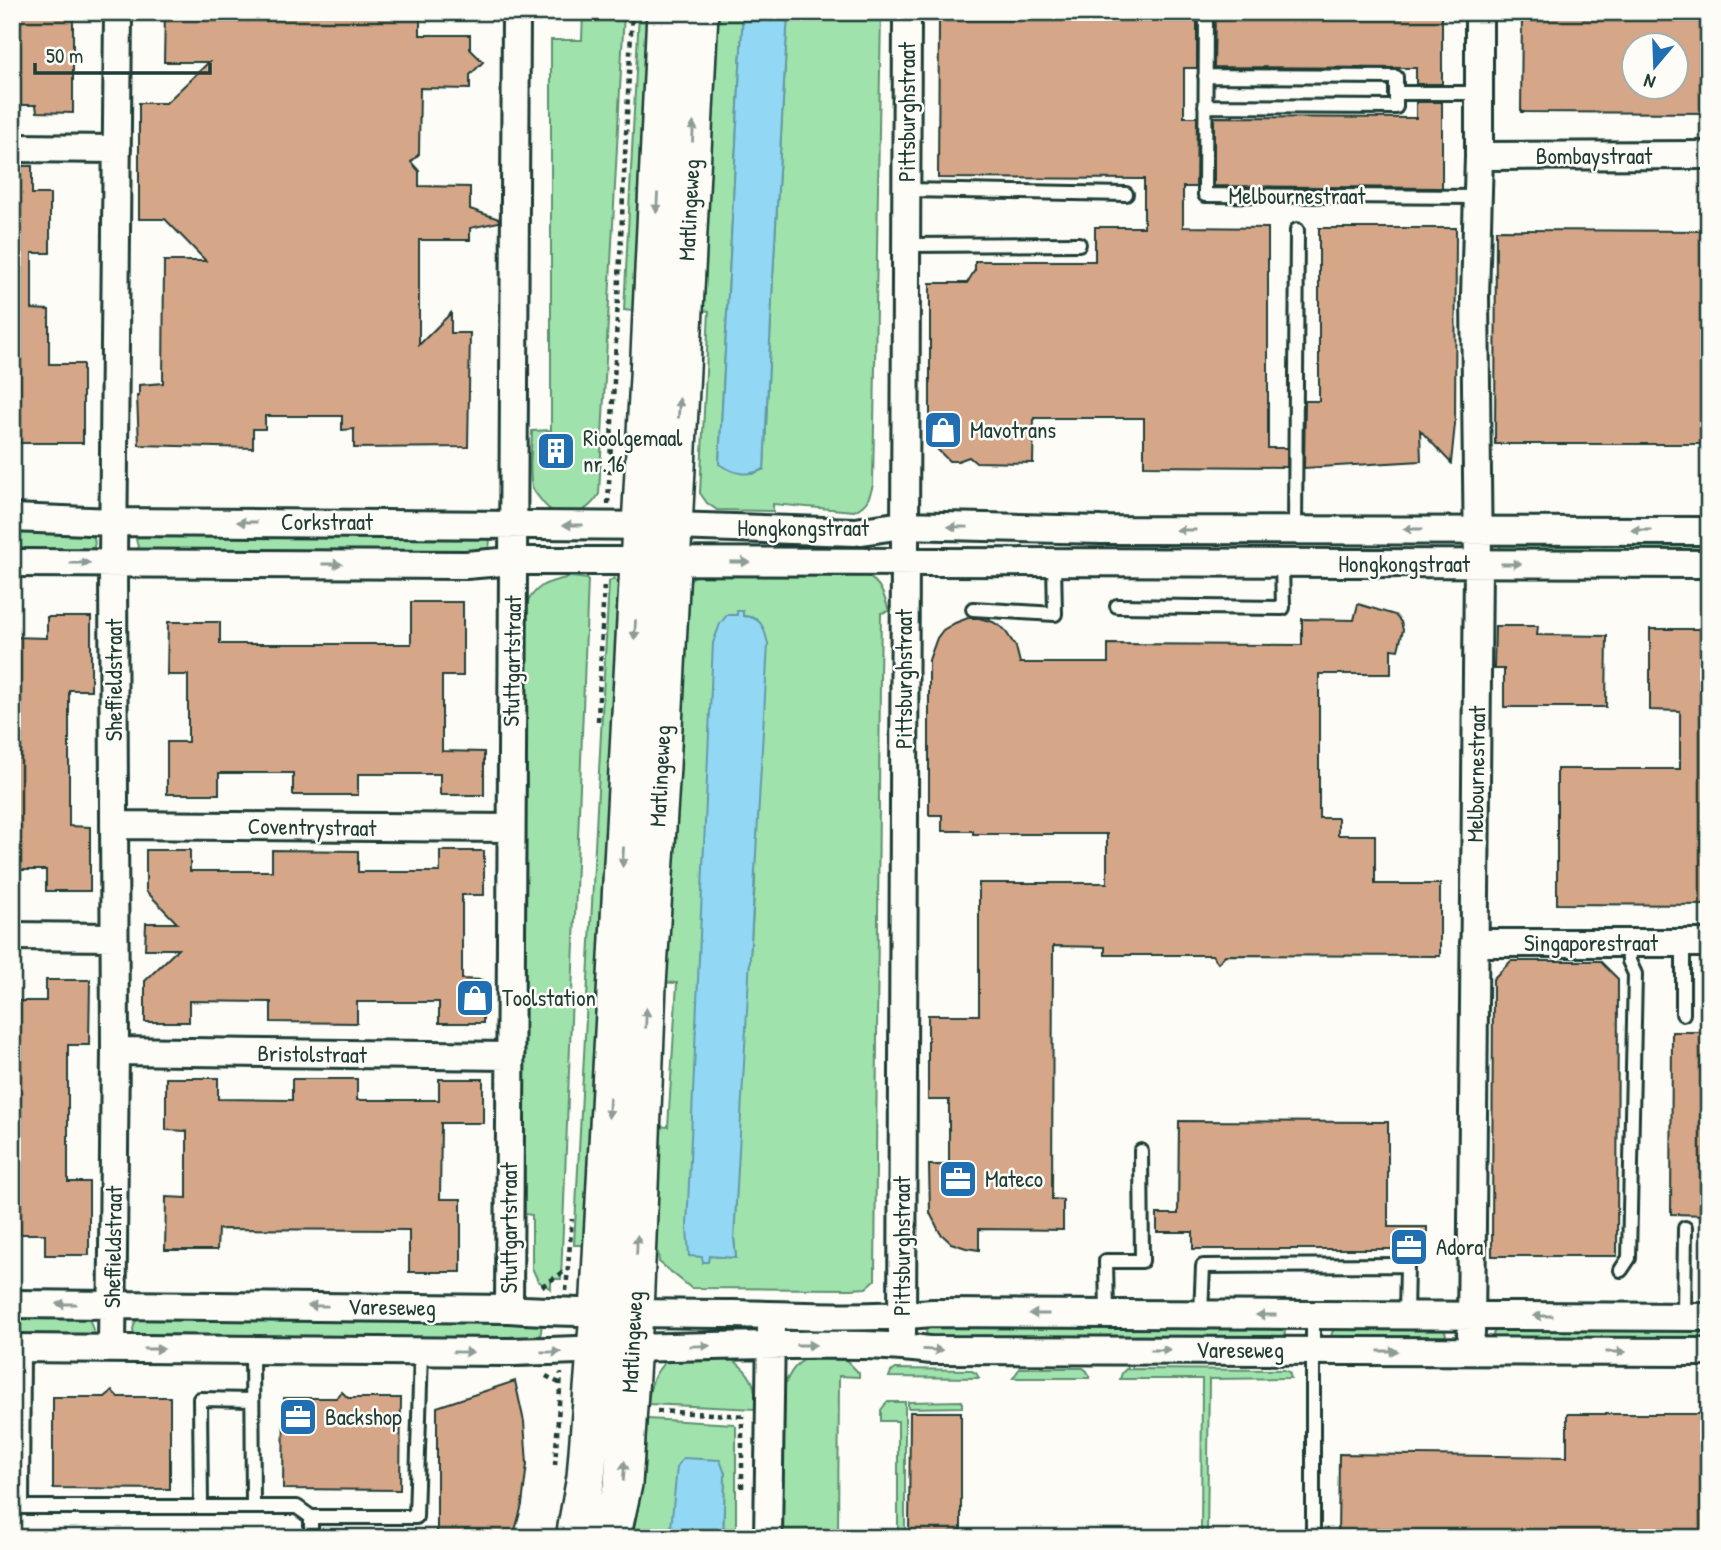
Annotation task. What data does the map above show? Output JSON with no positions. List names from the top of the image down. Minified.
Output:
{"streets":{"main road":["Matlingeweg"],"street":["Pittsburghstraat","Bombaystraat","Melbournestraat","Corkstraat","Hongkongstraat","Stuttgartstraat","Sheffieldstraat","Coventrystraat","Singaporestraat","Bristolstraat","Vareseweg"]},"crossings":[["Pittsburghstraat","Hongkongstraat"],["Pittsburghstraat","Vareseweg"],["Bombaystraat","Melbournestraat"],["Melbournestraat","Hongkongstraat"],["Melbournestraat","Singaporestraat"],["Melbournestraat","Vareseweg"],["Matlingeweg","Corkstraat"],["Matlingeweg","Hongkongstraat"],["Matlingeweg","Vareseweg"],["Corkstraat","Hongkongstraat"],["Corkstraat","Stuttgartstraat"],["Corkstraat","Sheffieldstraat"],["Stuttgartstraat","Coventrystraat"],["Stuttgartstraat","Bristolstraat"],["Stuttgartstraat","Vareseweg"],["Sheffieldstraat","Coventrystraat"],["Sheffieldstraat","Bristolstraat"],["Sheffieldstraat","Vareseweg"]],"places":{"shop":["Mavotrans","Toolstation"],"building":["Rioolgemaal nr.16"],"office":["Mateco","Adora","Backshop"]},"scale_bar":"50 m","north":"bottom"}
